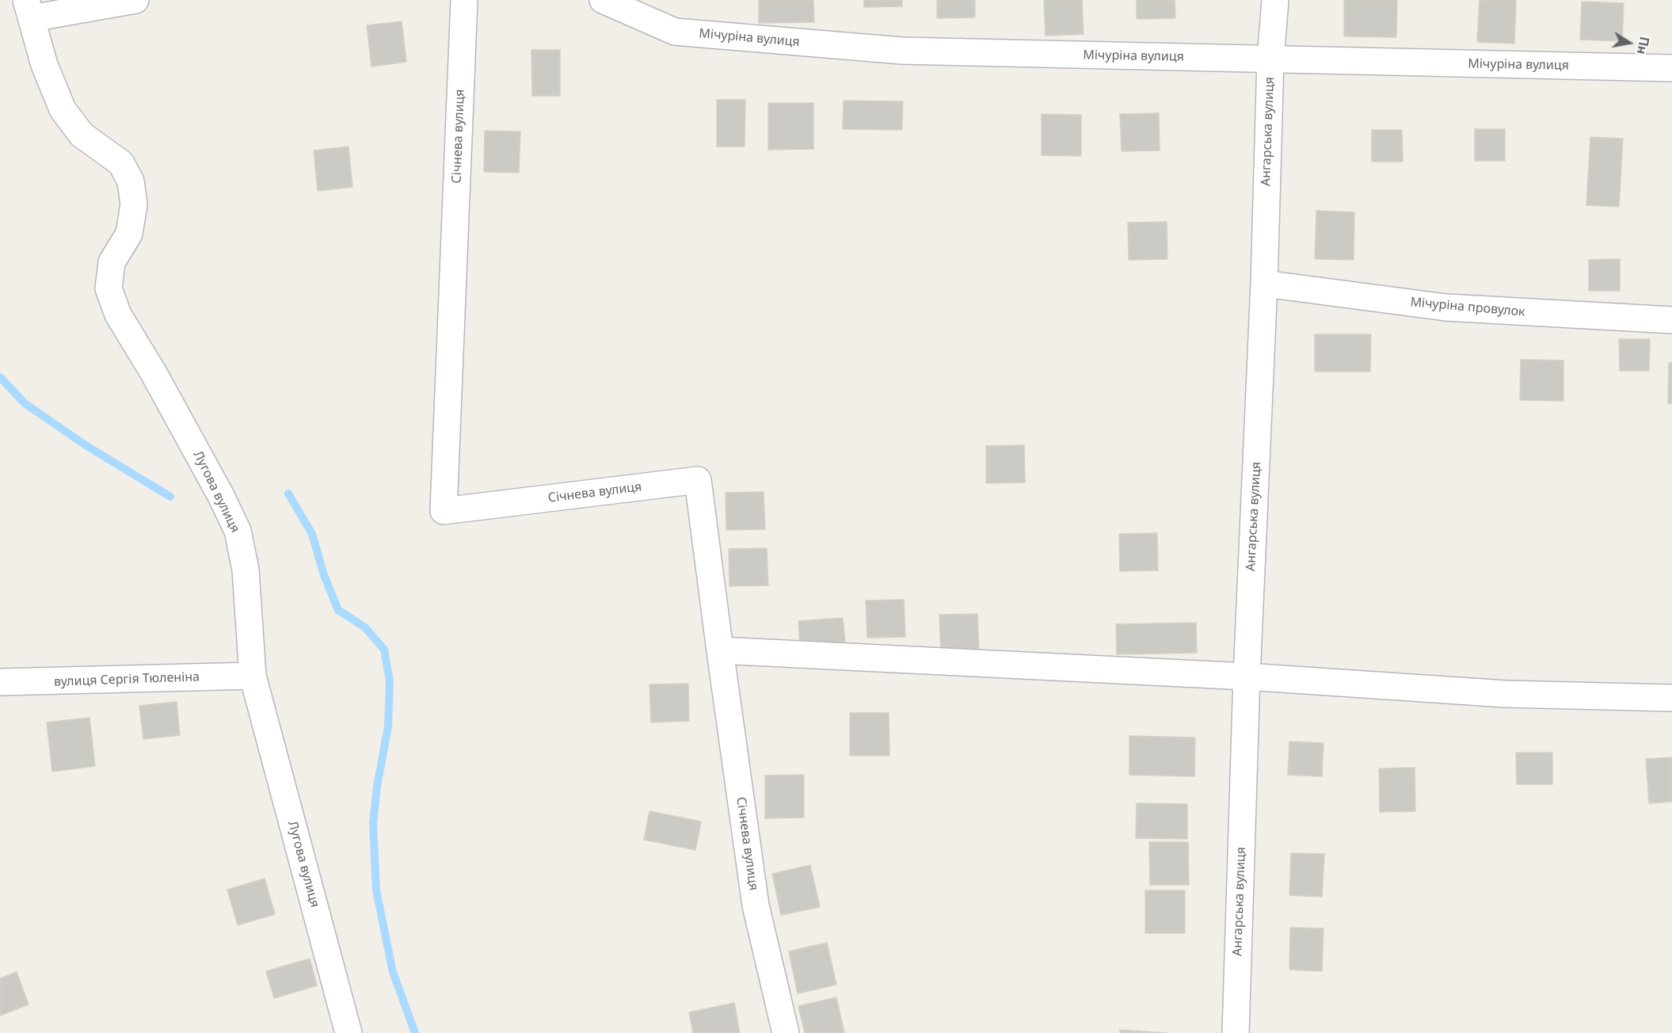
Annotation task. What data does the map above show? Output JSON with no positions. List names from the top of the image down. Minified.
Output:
{"streets":{"street":["Мічуріна вулиця","Ангарська вулиця","Січнева вулиця","Мічуріна провулок","Лугова вулиця","вулиця Сергія Тюленіна"]},"crossings":[["Мічуріна вулиця","Ангарська вулиця"],["Ангарська вулиця","Мічуріна провулок"],["Лугова вулиця","вулиця Сергія Тюленіна"]],"north":"right"}
